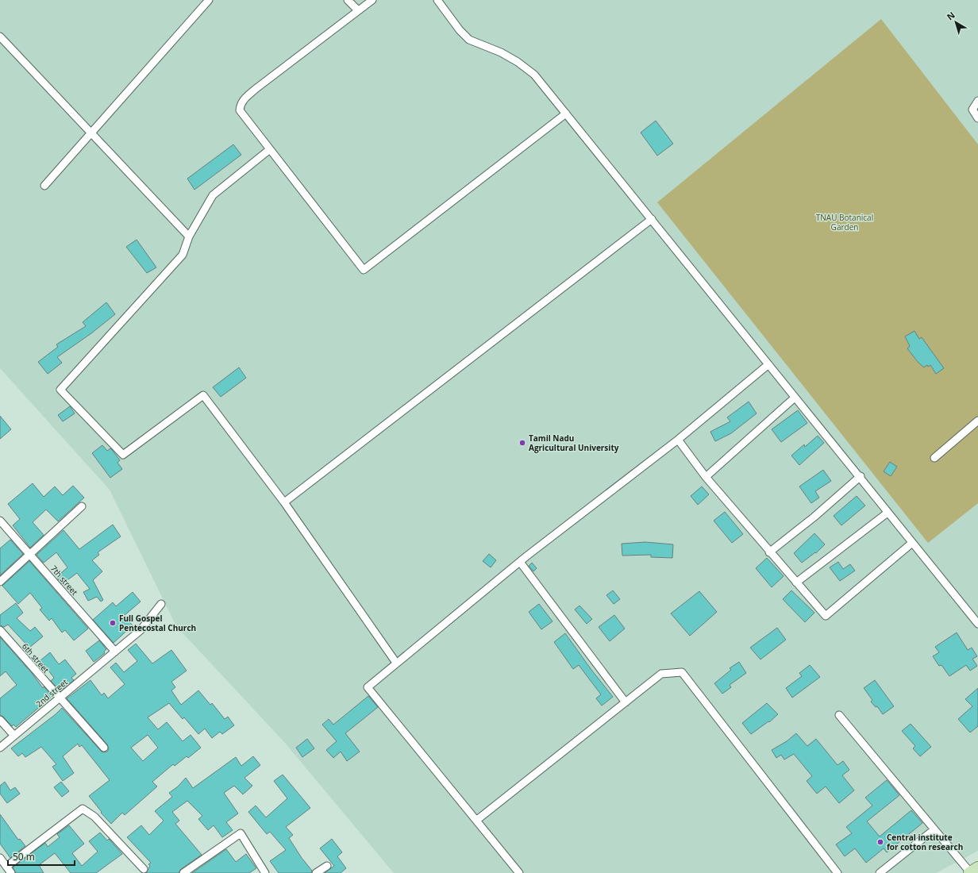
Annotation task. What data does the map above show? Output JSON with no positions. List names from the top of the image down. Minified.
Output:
{"streets":{"street":["7th street","6th street","2nd street"]},"crossings":[["7th street","2nd street"],["6th street","2nd street"]],"parks":["TNAU Botanical Garden"],"places":["Tamil Nadu Agricultural University","Full Gospel Pentecostal Church","Central institute for cotton research"],"scale_bar":"50 m","north":"top left"}
